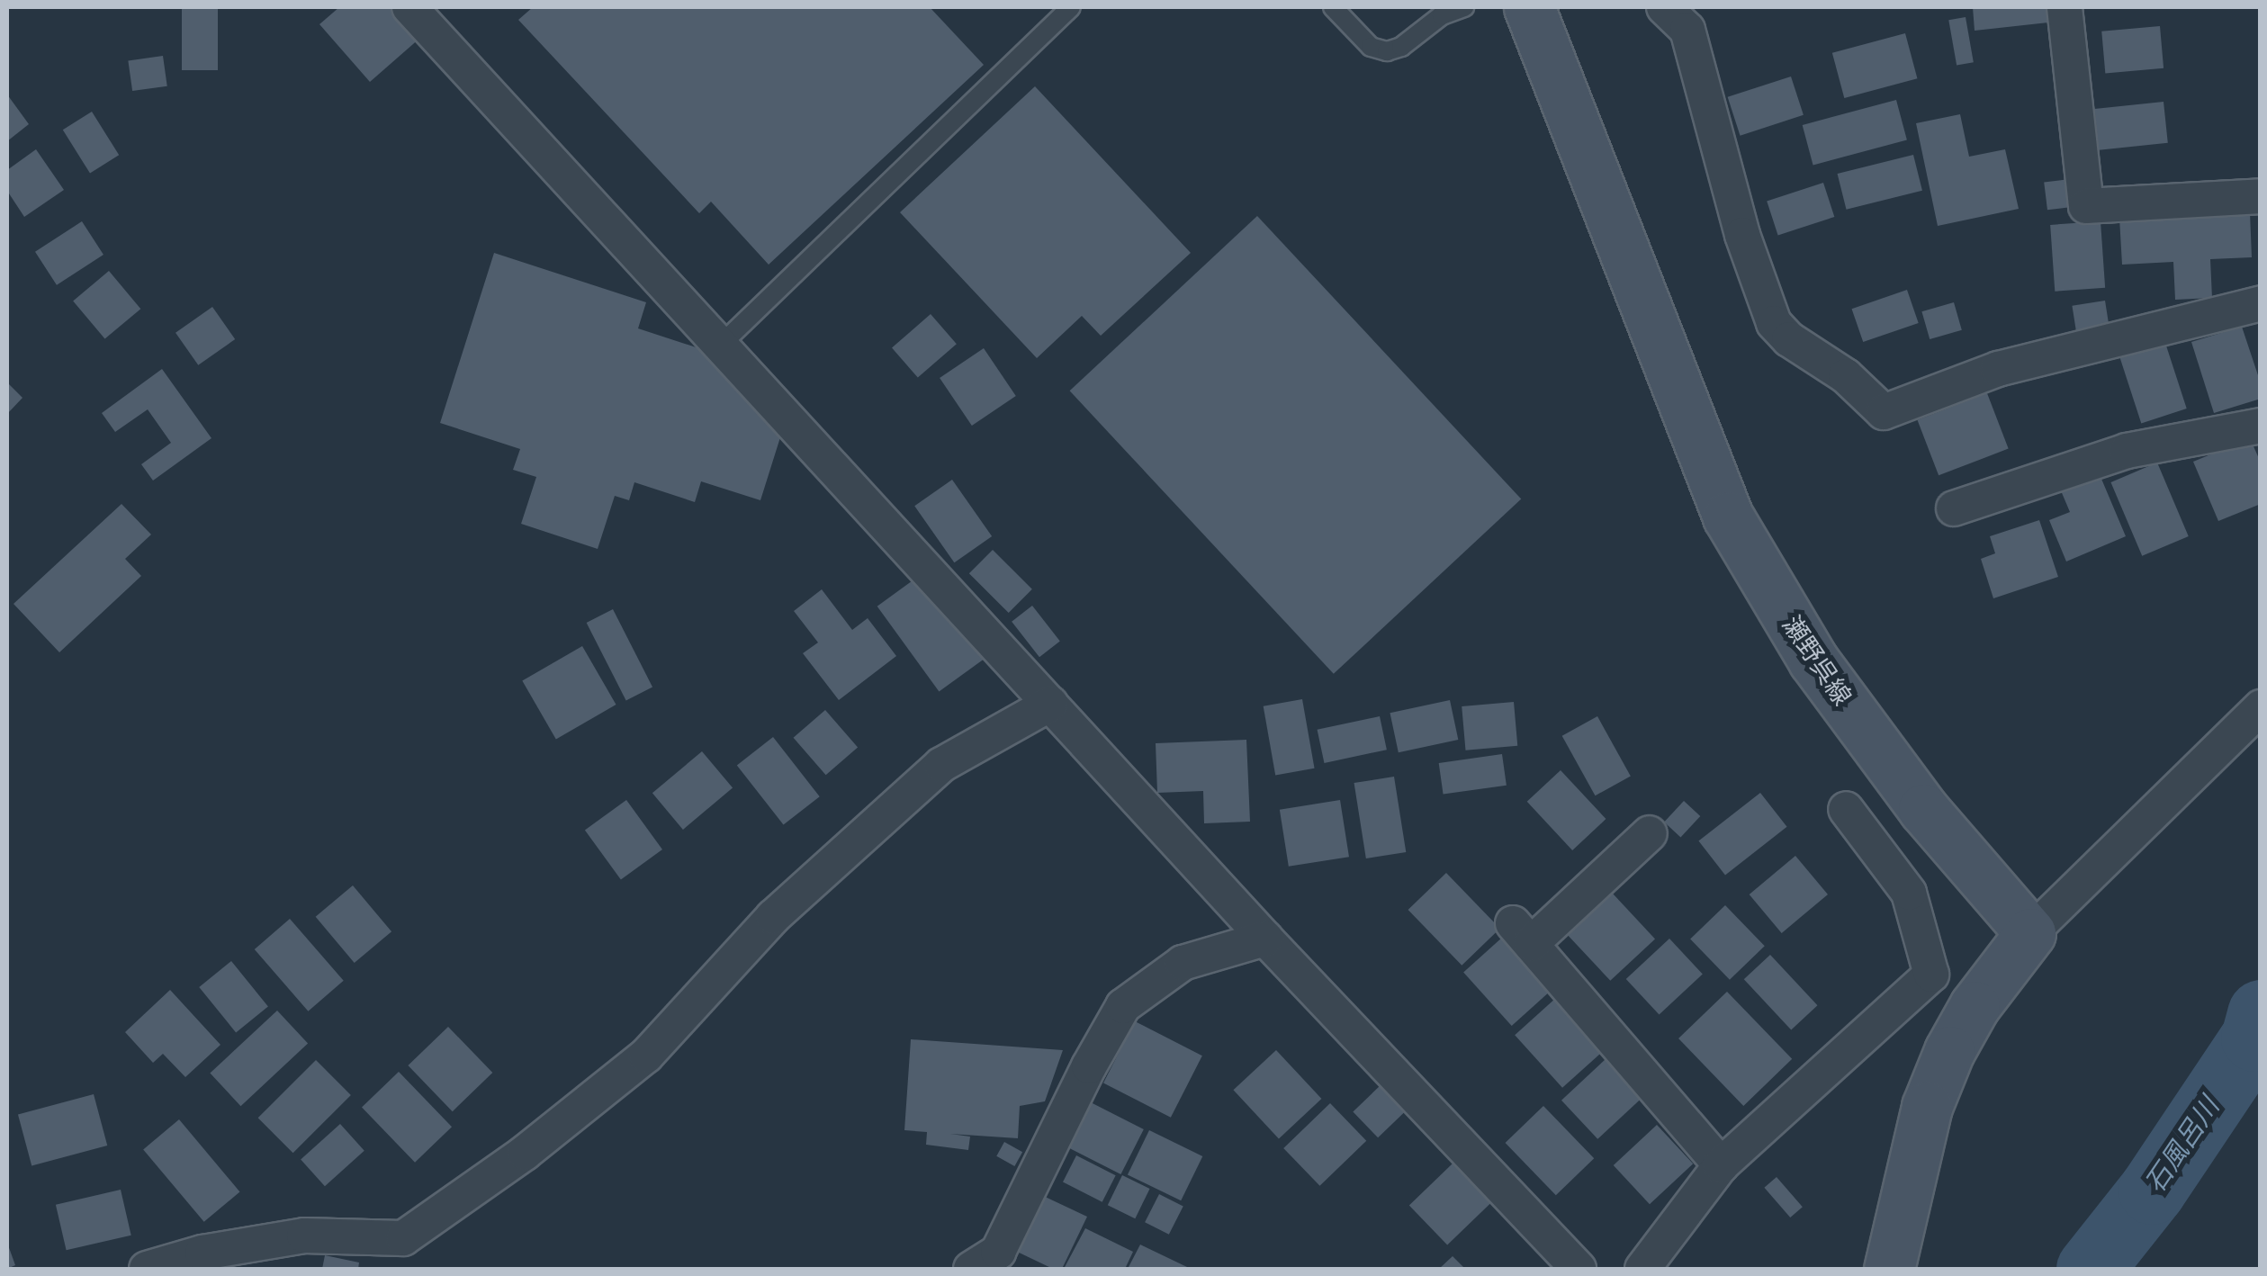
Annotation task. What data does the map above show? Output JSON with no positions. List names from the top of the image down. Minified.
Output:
{"streets":{"main road":["瀬野呉線"]},"water":["石風呂川"]}
